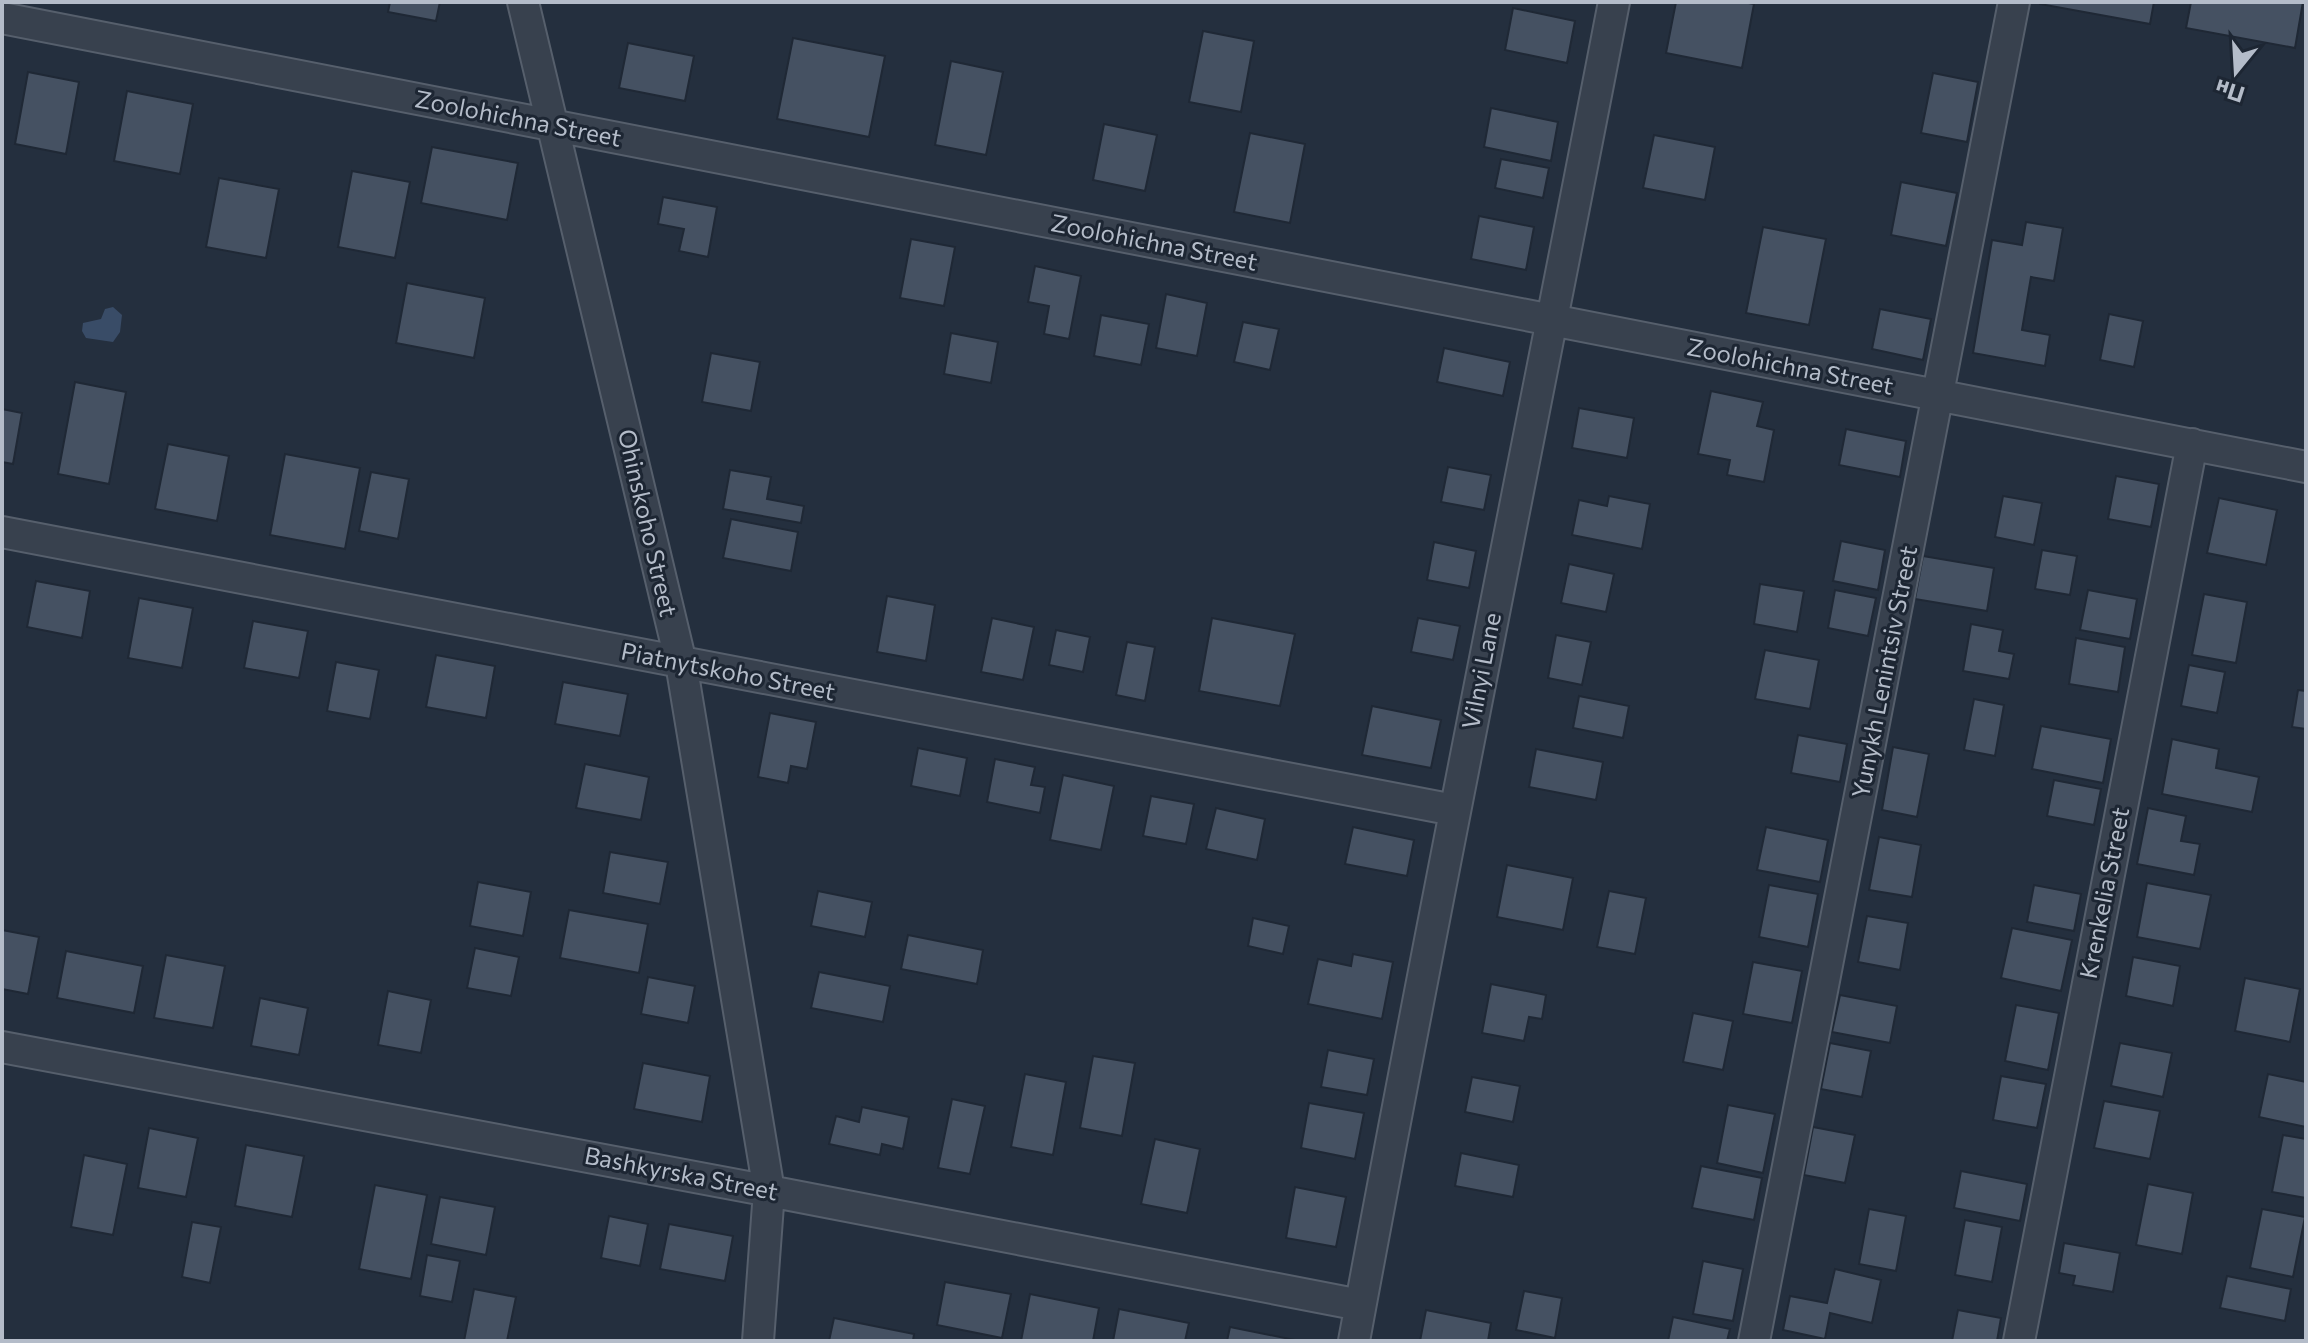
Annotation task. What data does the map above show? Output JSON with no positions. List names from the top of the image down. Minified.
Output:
{"streets":{"street":["Zoolohichna Street","Ohinskoho Street","Vilnyi Lane","Piatnytskoho Street","Yunykh Lenintsiv Street","Krenkelia Street","Bashkyrska Street"]},"crossings":[["Zoolohichna Street","Ohinskoho Street"],["Zoolohichna Street","Vilnyi Lane"],["Zoolohichna Street","Yunykh Lenintsiv Street"],["Zoolohichna Street","Krenkelia Street"],["Ohinskoho Street","Piatnytskoho Street"],["Ohinskoho Street","Bashkyrska Street"],["Vilnyi Lane","Piatnytskoho Street"],["Vilnyi Lane","Bashkyrska Street"]],"north":"bottom"}
